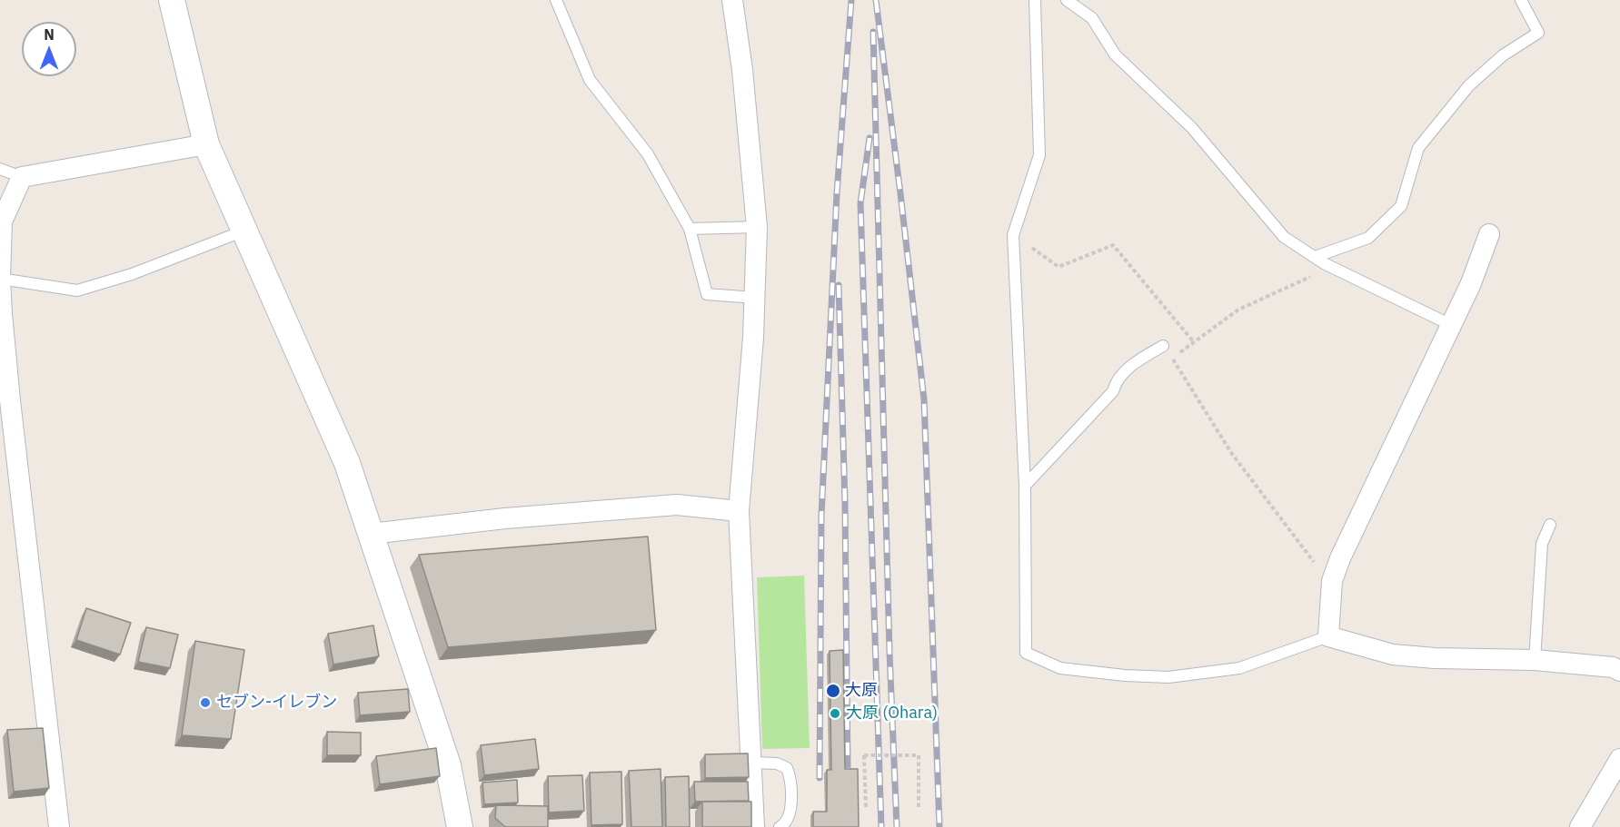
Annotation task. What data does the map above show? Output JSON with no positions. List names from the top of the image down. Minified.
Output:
{"places":["大原","セブン-イレブン","大原 (Ohara)"],"north":"top"}
